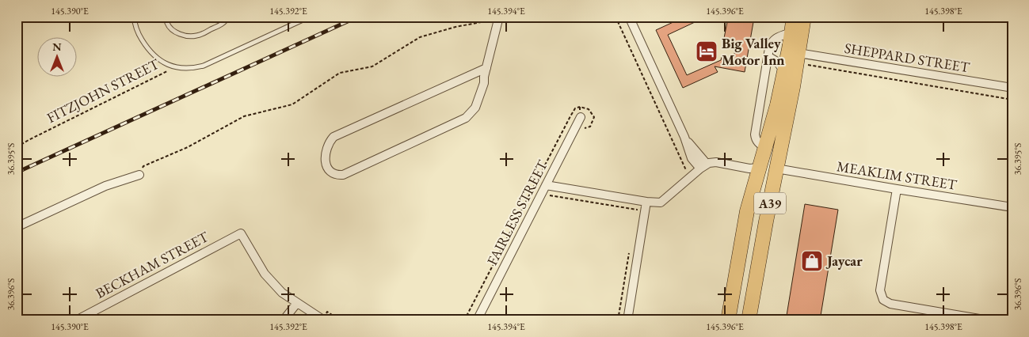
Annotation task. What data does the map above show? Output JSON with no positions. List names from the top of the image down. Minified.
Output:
{"streets":{"highway":["A39"],"street":["SHEPPARD STREET","MEAKLIM STREET","FAIRLESS STREET","BECKHAM STREET"],"lane":["FITZJOHN STREET"]},"crossings":[["SHEPPARD STREET","A39"],["MEAKLIM STREET","A39"]],"places":{"hotel":["Big Valley Motor Inn"],"shop":["Jaycar"]},"north":"top","coordinates":["145.390°E","145.392°E","145.394°E","145.396°E","145.398°E","36.395°S","36.396°S"]}
